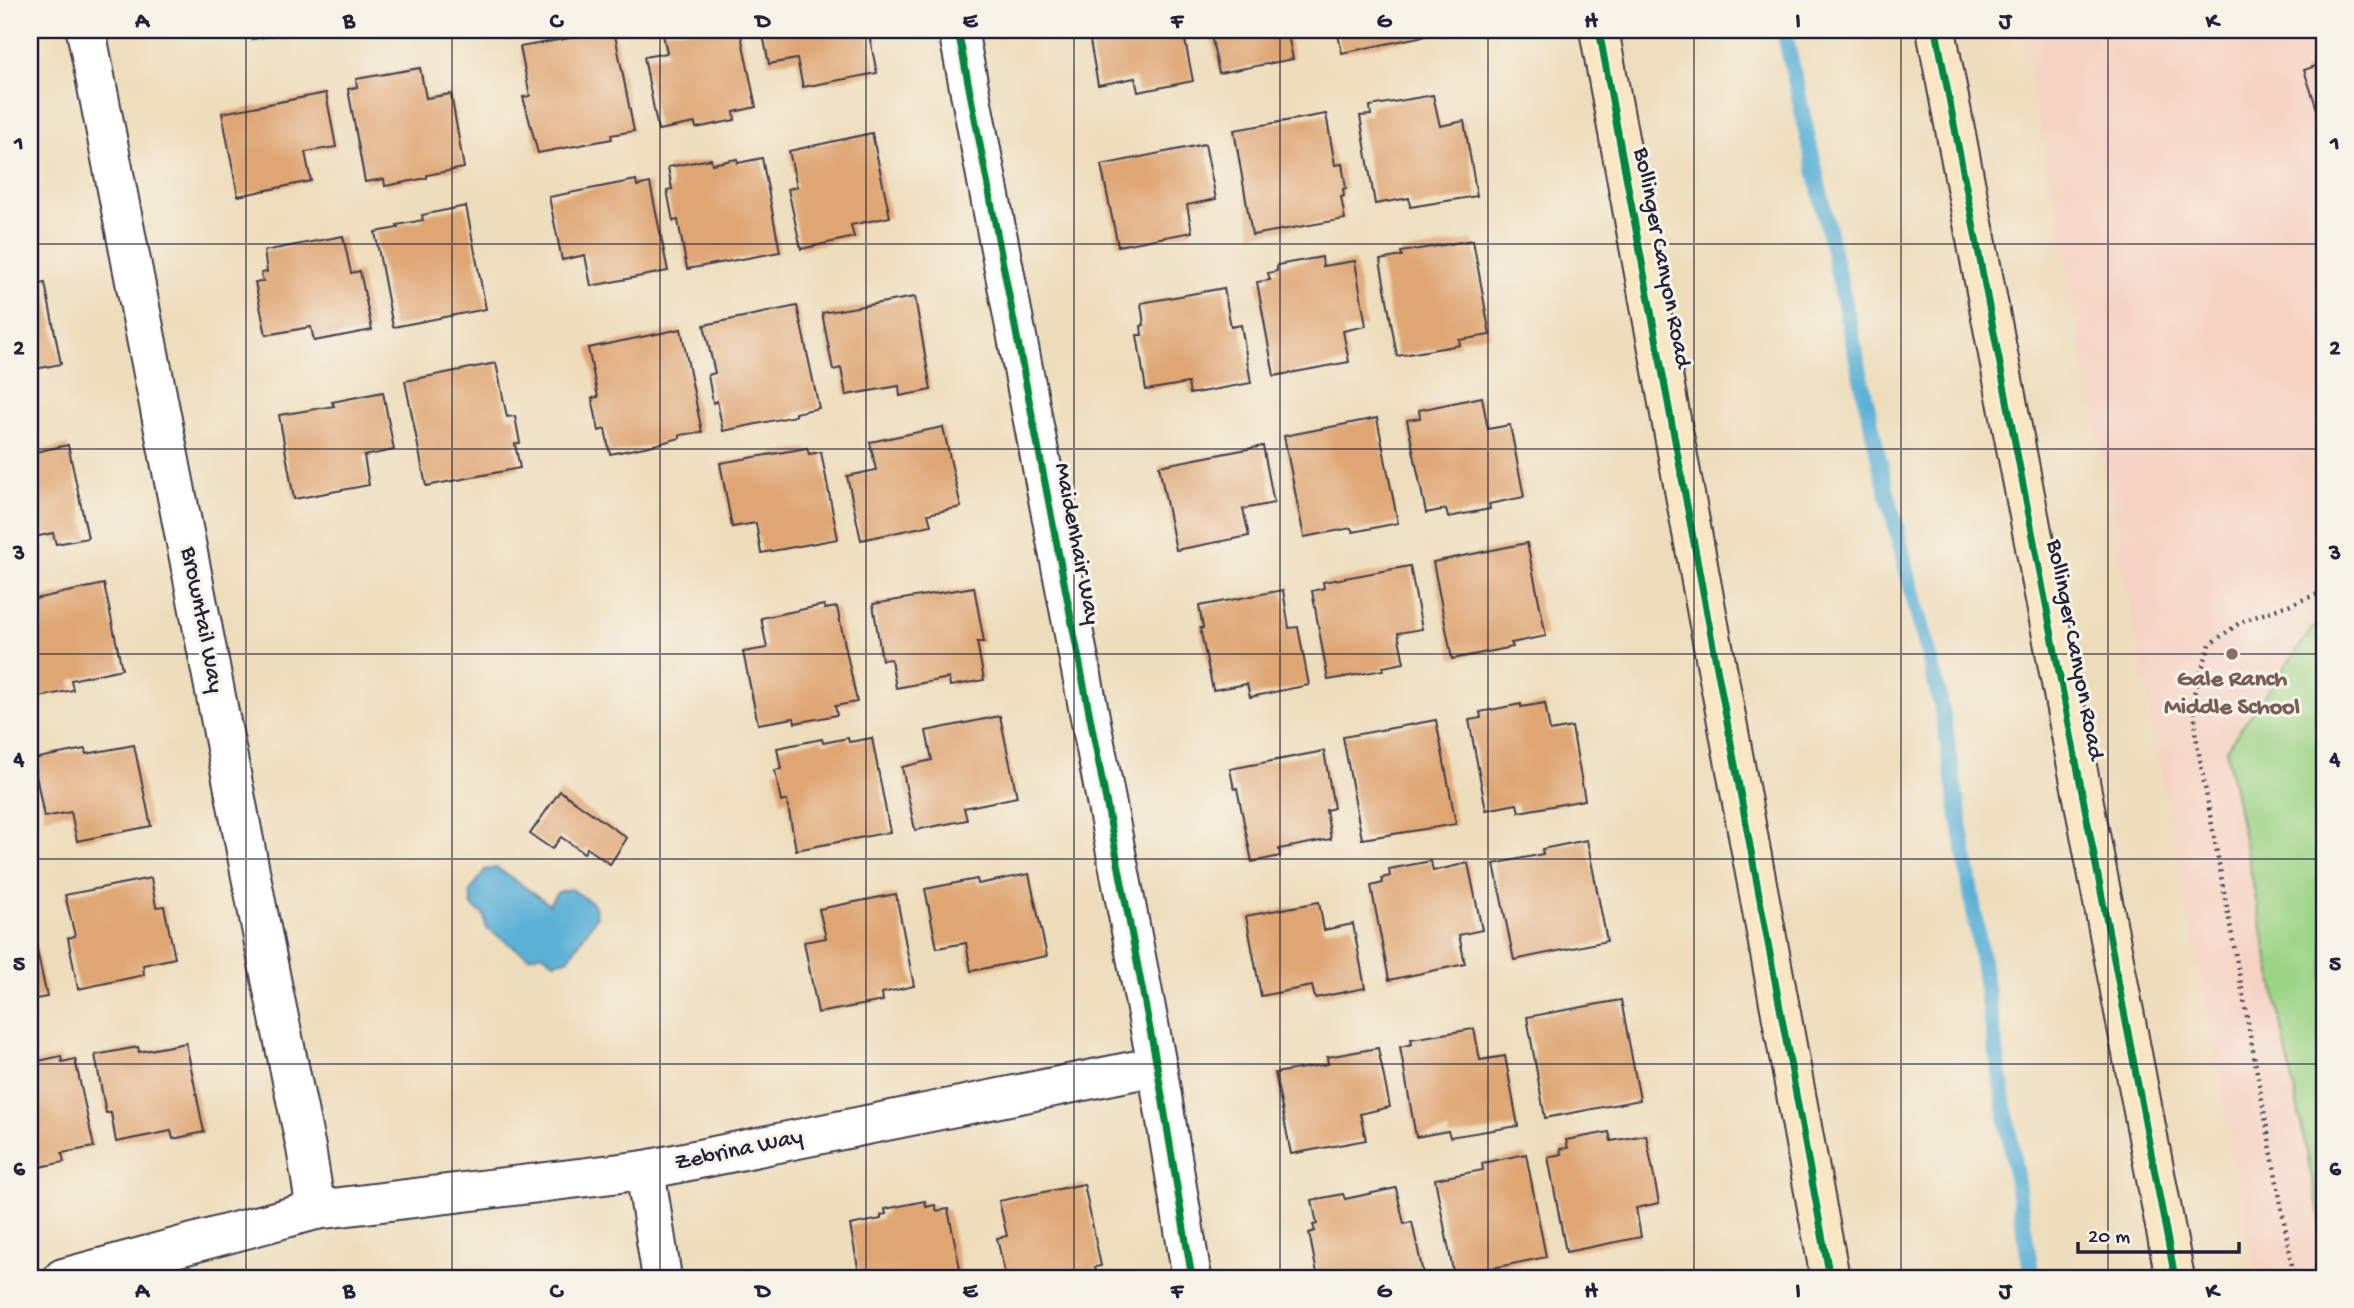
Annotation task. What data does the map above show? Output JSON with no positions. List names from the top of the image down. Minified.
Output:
{"streets":{"main road":["Bollinger Canyon Road"],"street":["Maidenhair Way","Browntail Way","Zebrina Way"]},"crossings":[["Maidenhair Way","Zebrina Way"],["Browntail Way","Zebrina Way"]],"places":["Gale Ranch Middle School"],"scale_bar":"20 m","grid":{"columns":["A","B","C","D","E","F","G","H","I","J","K"],"rows":["1","2","3","4","5","6"]}}
